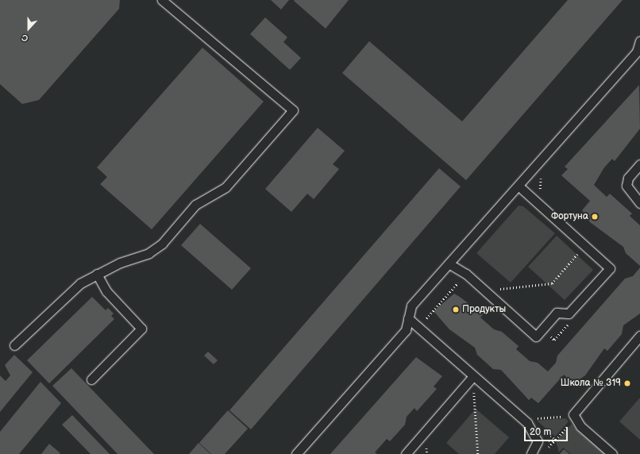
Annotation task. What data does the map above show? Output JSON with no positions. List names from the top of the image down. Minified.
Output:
{"places":["Фортуна","Продукты","Школа № 319"],"scale_bar":"20 m","north":"bottom"}
